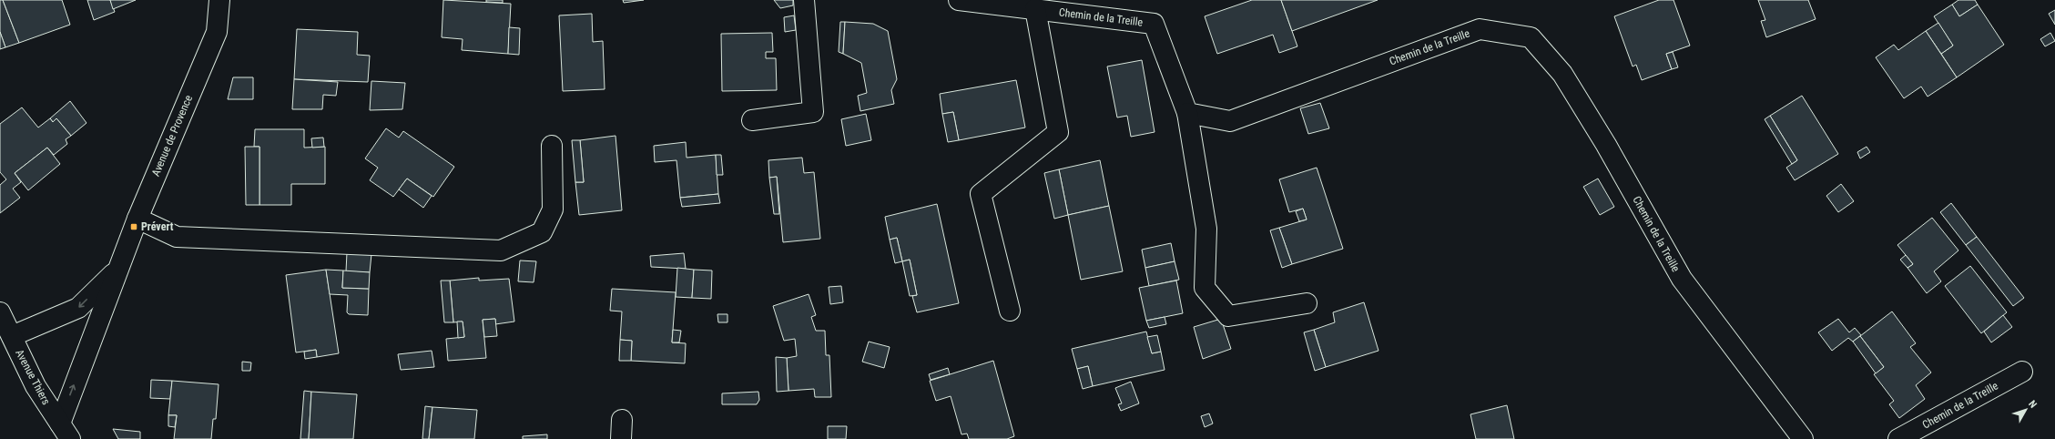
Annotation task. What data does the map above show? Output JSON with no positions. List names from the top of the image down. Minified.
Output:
{"streets":{"street":["Chemin de la Treille","Avenue de Provence","Avenue Thiers"]},"crossings":[["Avenue de Provence","Avenue Thiers"]],"places":{"transit":["Prévert"]},"north":"top right"}
